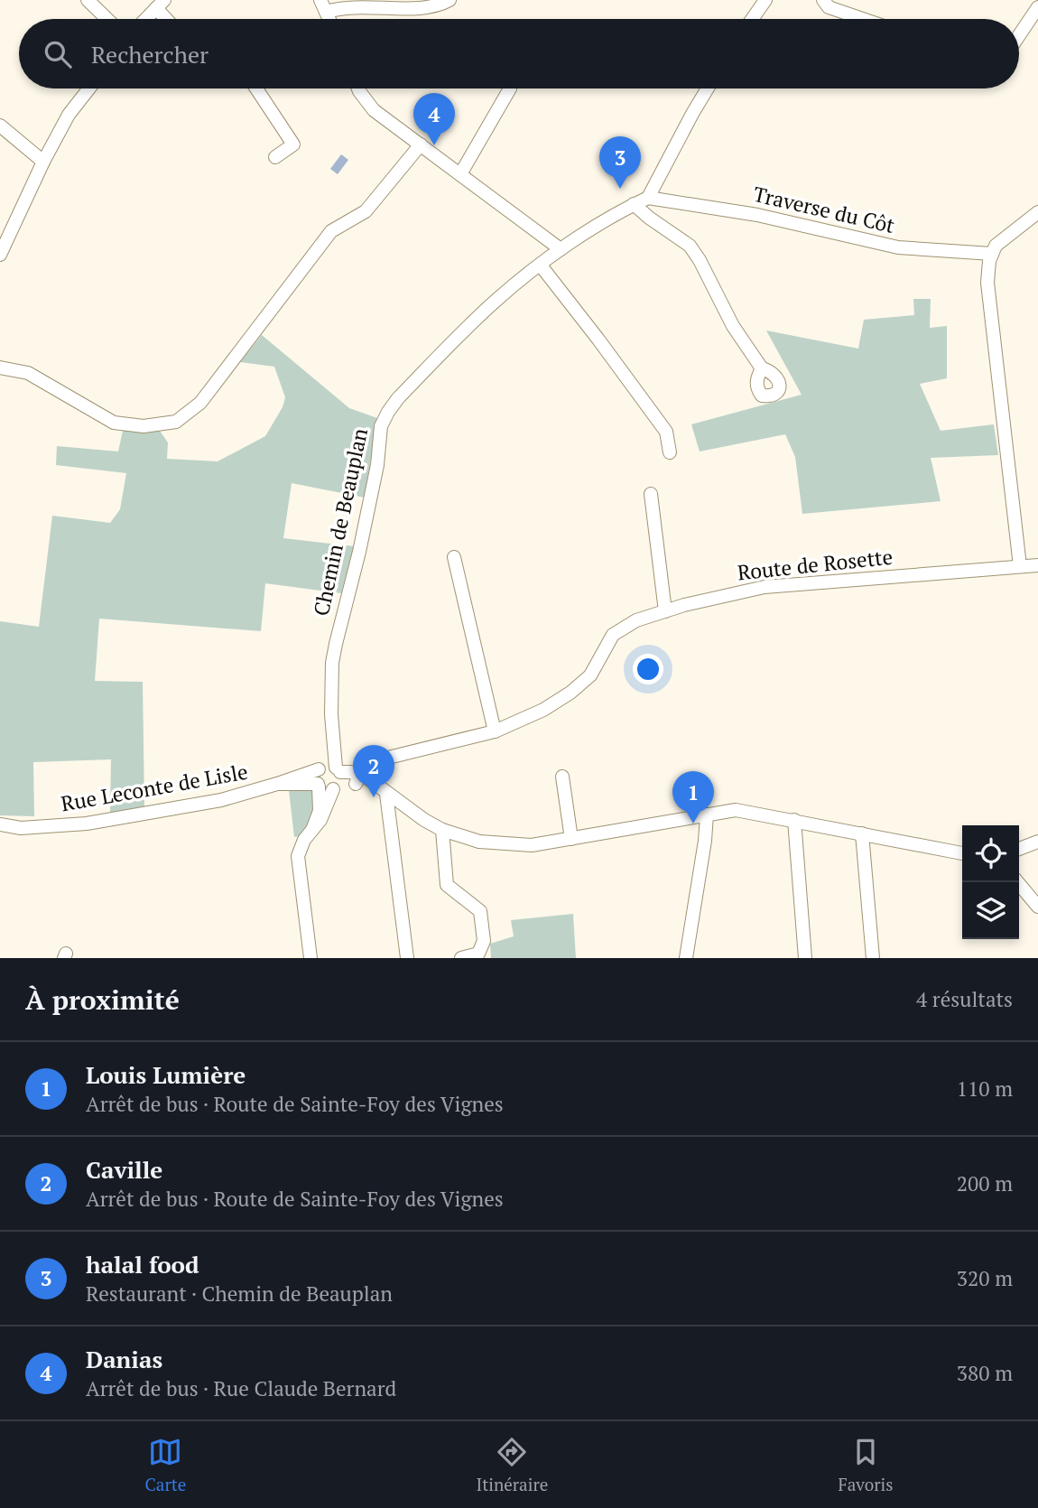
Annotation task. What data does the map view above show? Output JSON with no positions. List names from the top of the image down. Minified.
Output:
{"streets":{"street":["Traverse du Côt","Chemin de Beauplan","Route de Rosette","Rue Leconte de Lisle"]},"crossings":[["Traverse du Côt","Chemin de Beauplan"],["Chemin de Beauplan","Rue Leconte de Lisle"]],"page":{"search":"Rechercher","pins":["4","3","2","1"],"heading":["À proximité","4 résultats"],"list":[{"mark":"1","name":"Louis Lumière","note":"Arrêt de bus · Route de Sainte-Foy des Vignes","value":"110 m"},{"mark":"2","name":"Caville","note":"Arrêt de bus · Route de Sainte-Foy des Vignes","value":"200 m"},{"mark":"3","name":"halal food","note":"Restaurant · Chemin de Beauplan","value":"320 m"},{"mark":"4","name":"Danias","note":"Arrêt de bus · Rue Claude Bernard","value":"380 m"}],"nav":["Carte","Itinéraire","Favoris"]}}
